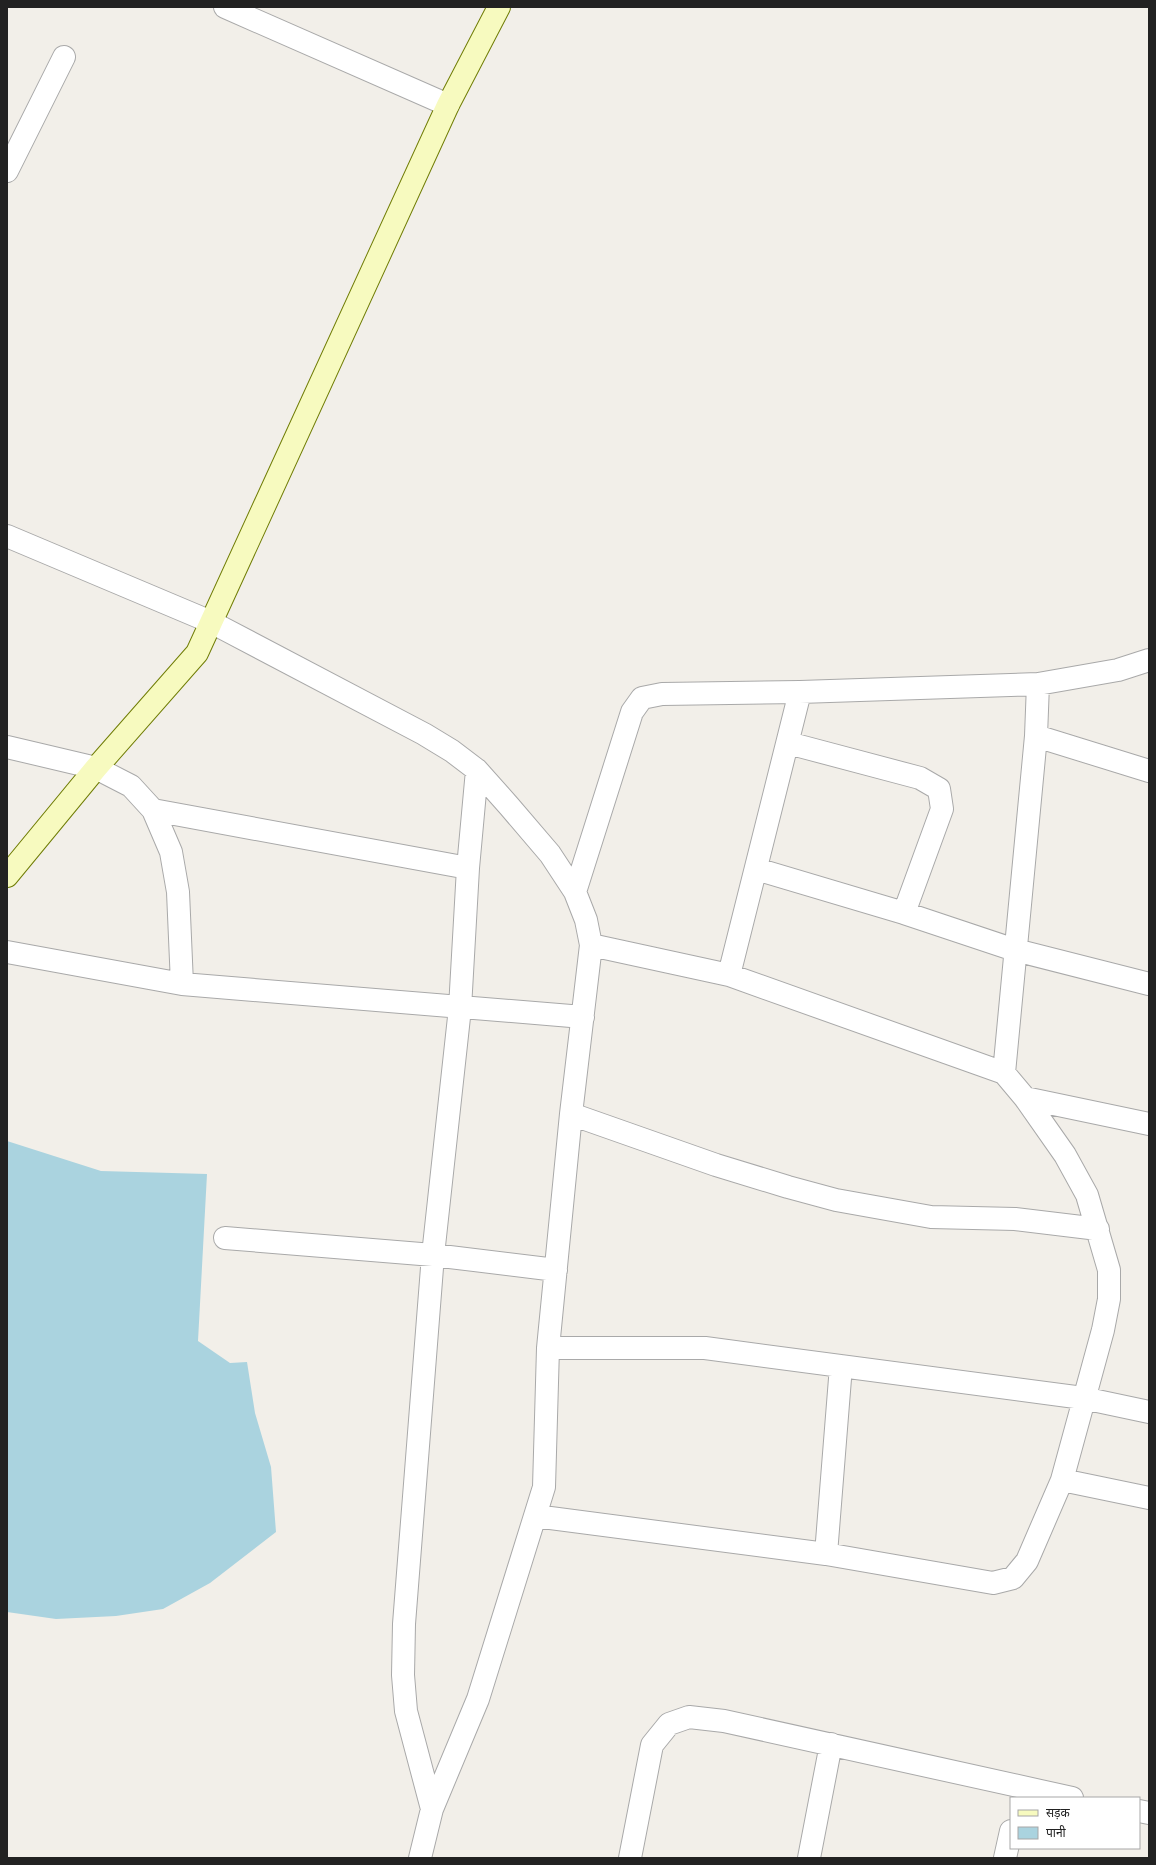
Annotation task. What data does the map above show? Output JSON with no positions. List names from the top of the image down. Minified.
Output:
{"legend":["सड़क","पानी"]}
